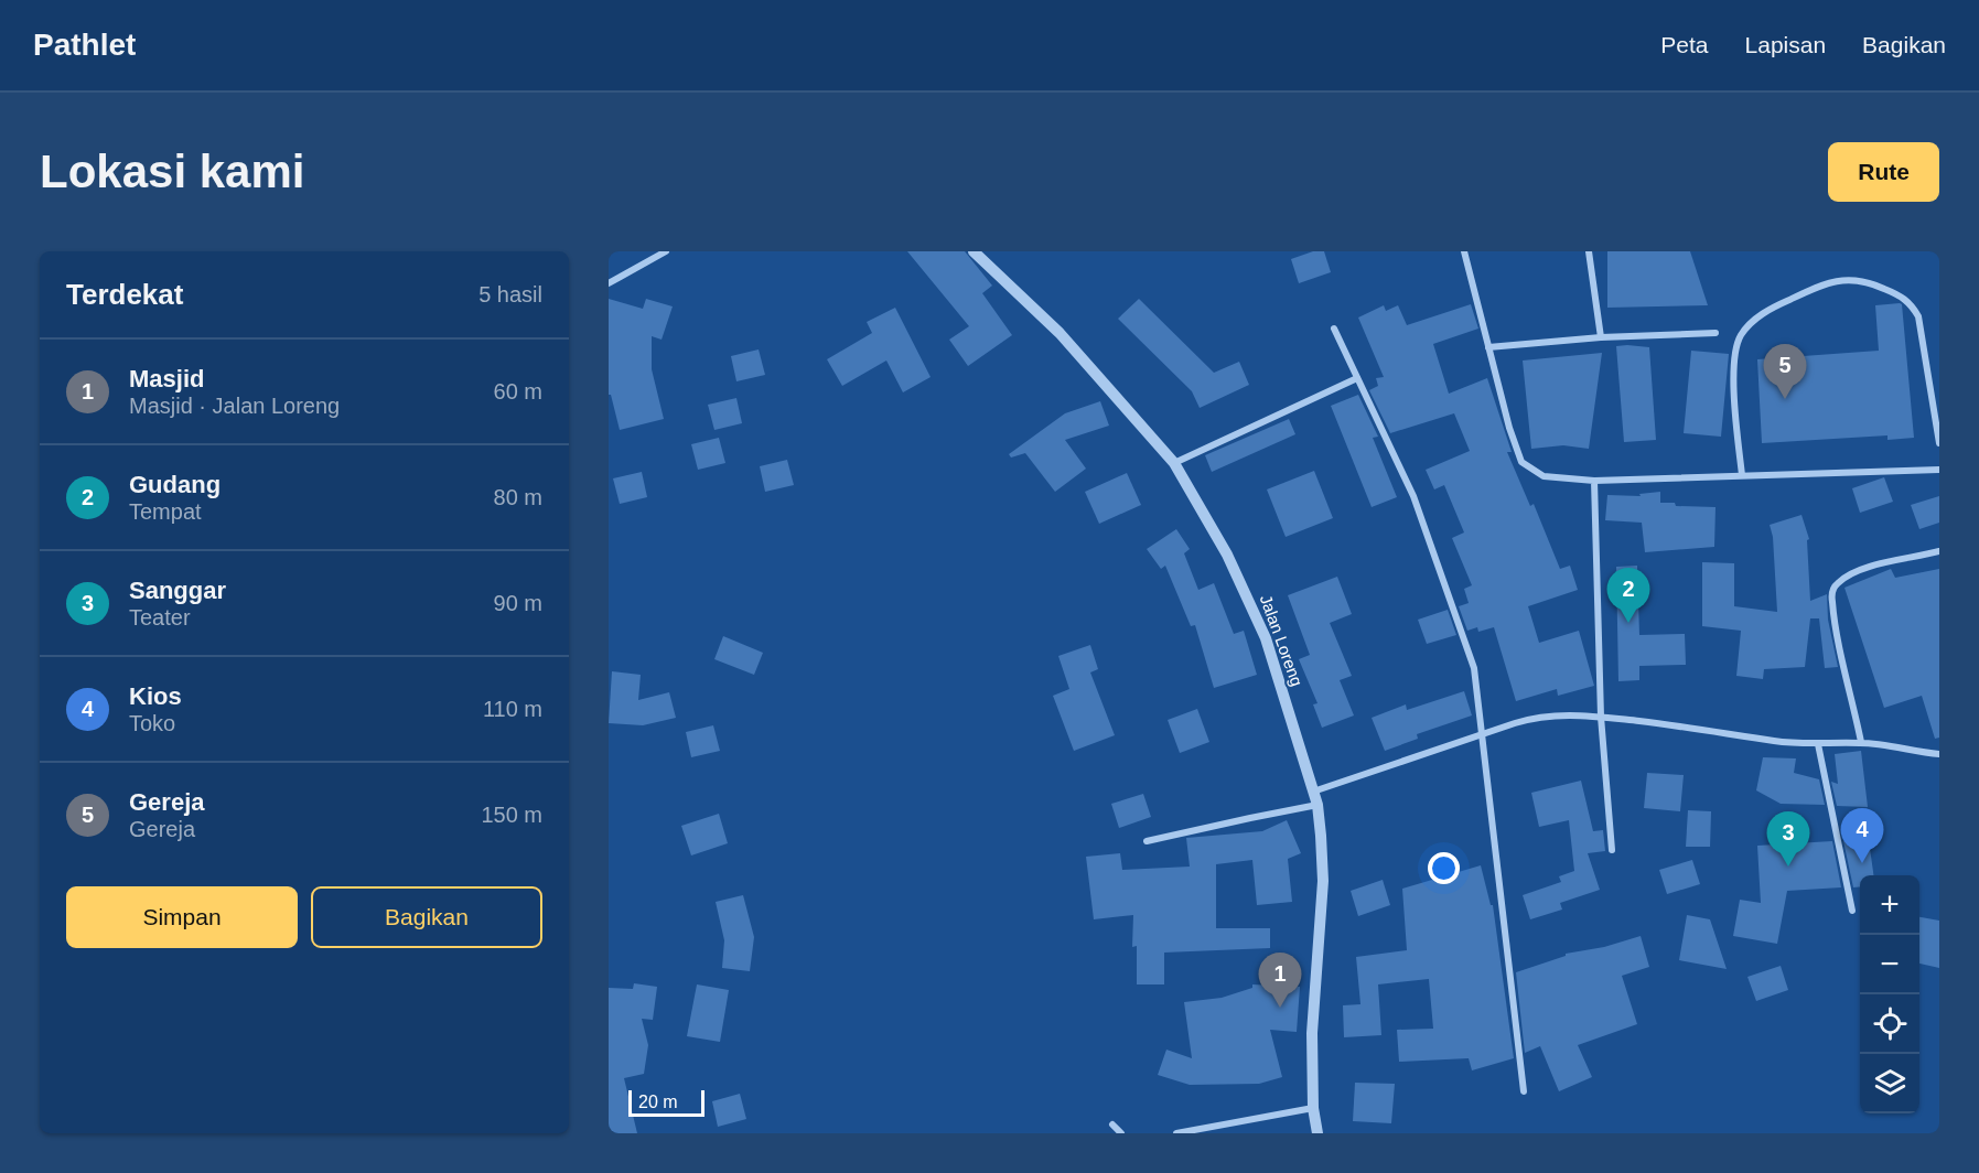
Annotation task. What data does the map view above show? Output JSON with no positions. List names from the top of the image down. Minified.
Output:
{"streets":{"street":["Jalan Loreng"]},"scale_bar":"20 m","page":{"header":"Pathlet","nav":["Peta","Lapisan","Bagikan"],"buttons":["Rute",["Simpan","Bagikan"]],"title":"Lokasi kami","heading":["Terdekat","5 hasil"],"list":[{"mark":"1","name":"Masjid","note":"Masjid · Jalan Loreng","value":"60 m"},{"mark":"2","name":"Gudang","note":"Tempat","value":"80 m"},{"mark":"3","name":"Sanggar","note":"Teater","value":"90 m"},{"mark":"4","name":"Kios","note":"Toko","value":"110 m"},{"mark":"5","name":"Gereja","note":"Gereja","value":"150 m"}],"pins":["5","2","4","3","1"],"map_buttons":["+","−"],"scale":"20 m"}}
